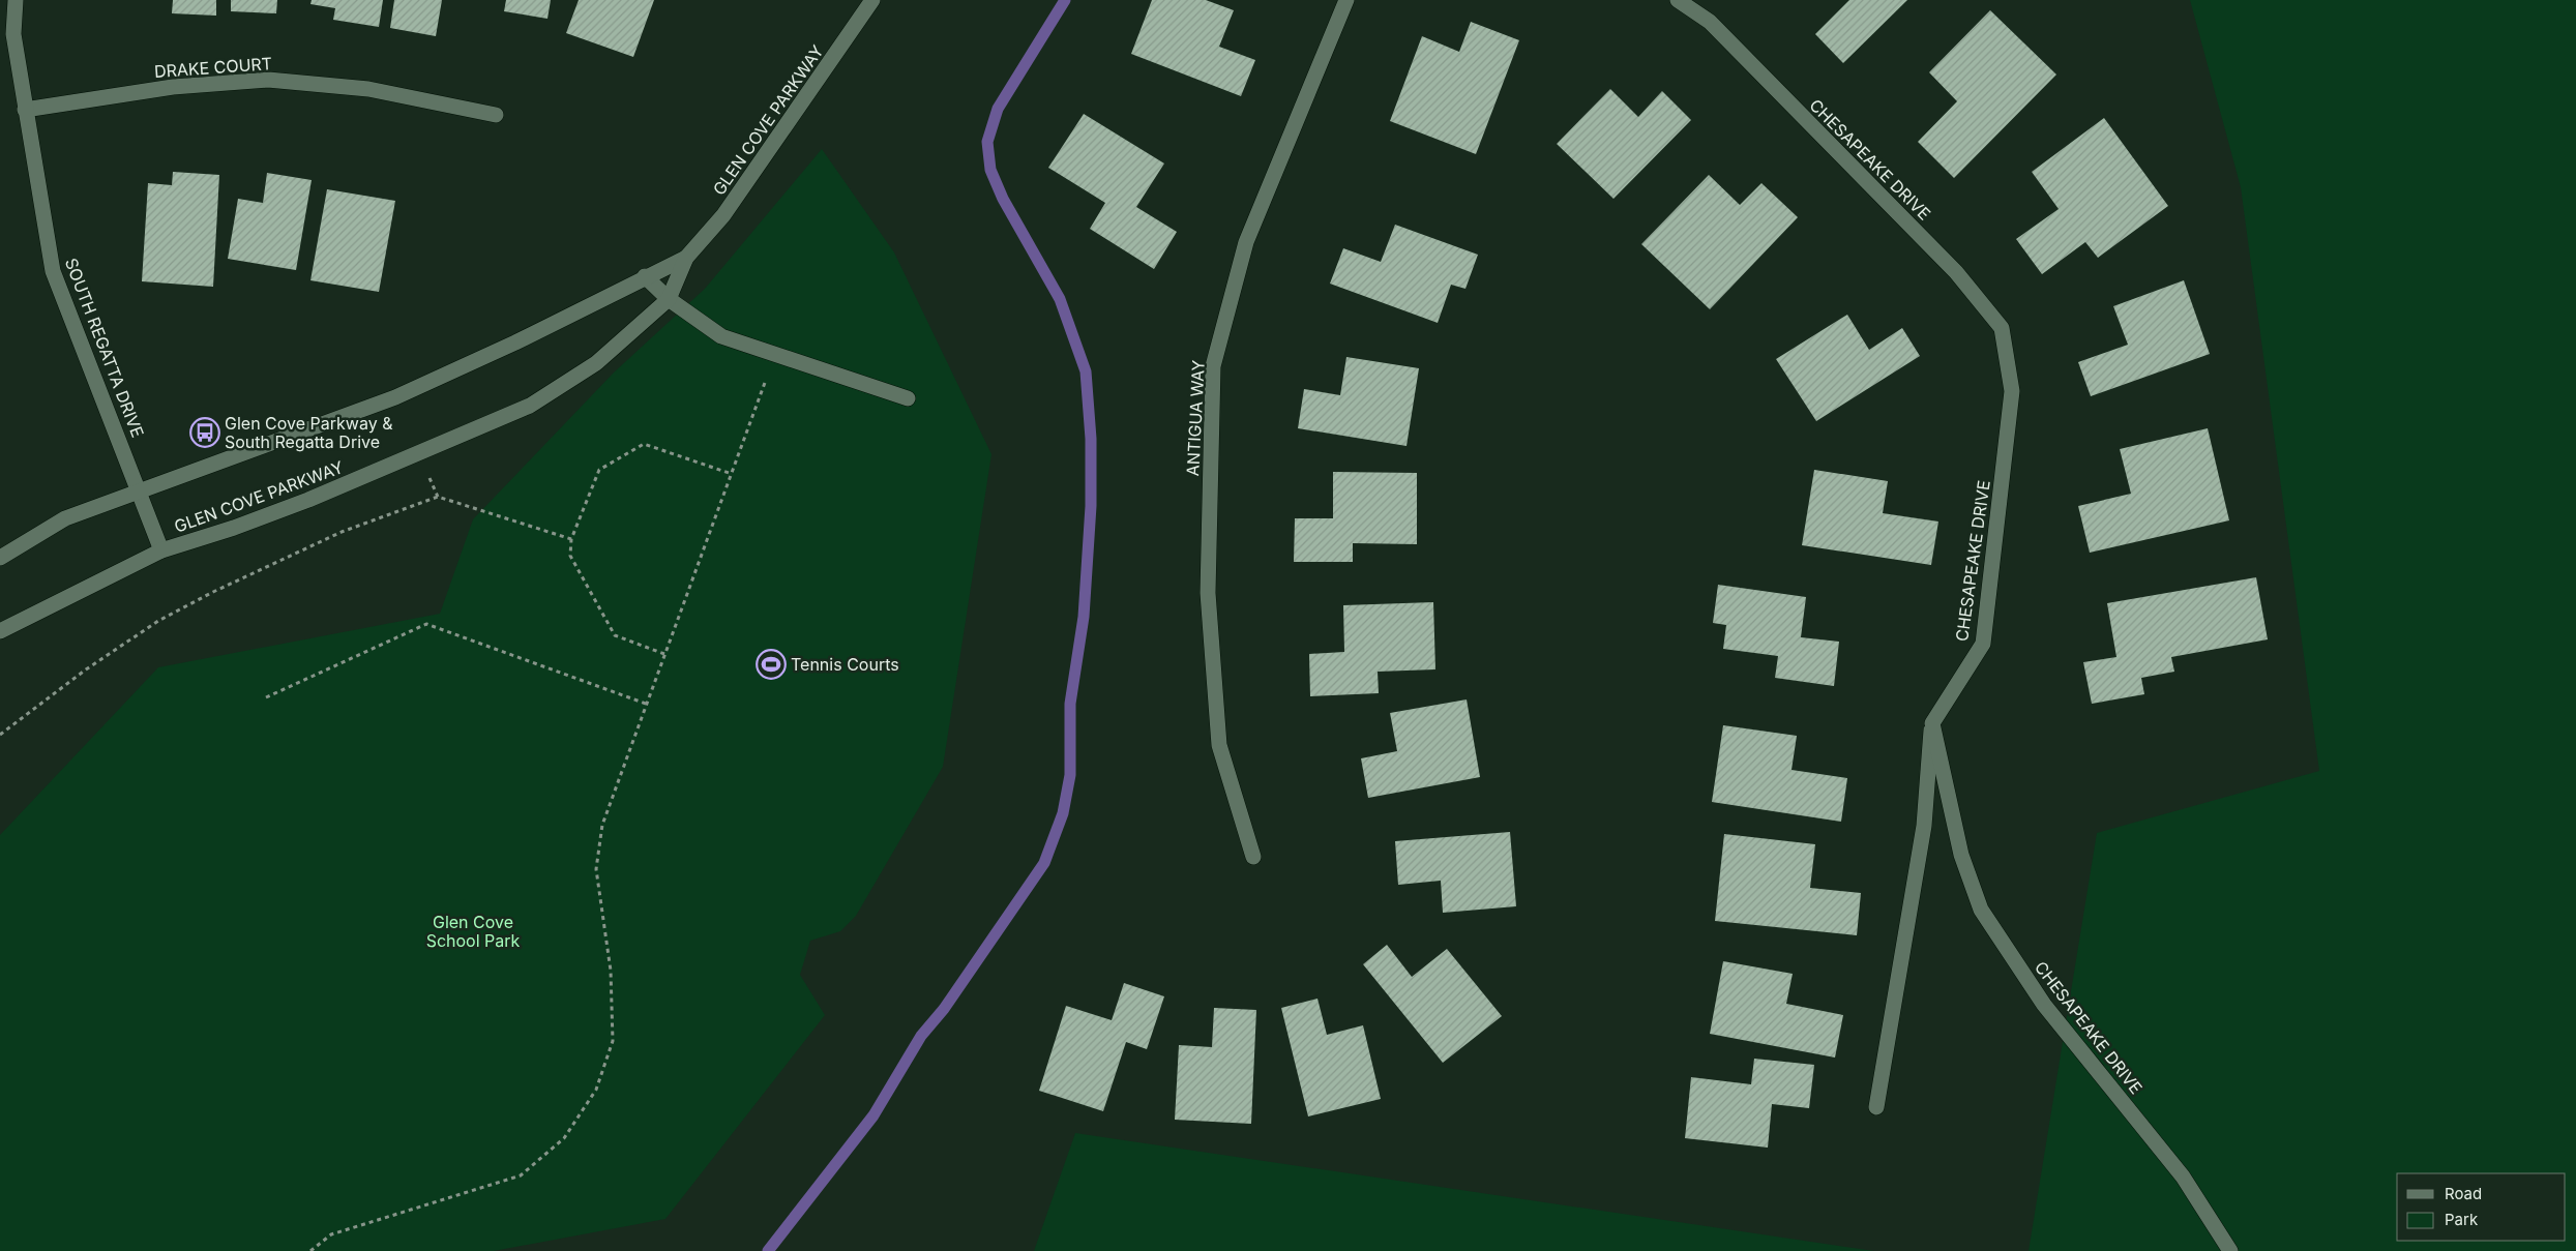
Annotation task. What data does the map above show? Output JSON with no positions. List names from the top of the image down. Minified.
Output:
{"streets":{"street":["DRAKE COURT","GLEN COVE PARKWAY","CHESAPEAKE DRIVE","SOUTH REGATTA DRIVE","ANTIGUA WAY"]},"crossings":[["DRAKE COURT","SOUTH REGATTA DRIVE"],["GLEN COVE PARKWAY","SOUTH REGATTA DRIVE"]],"parks":["Glen Cove School Park"],"places":{"bus stop":["Glen Cove Parkway & South Regatta Drive"],"sports":["Tennis Courts"]},"legend":["Road","Park"]}
